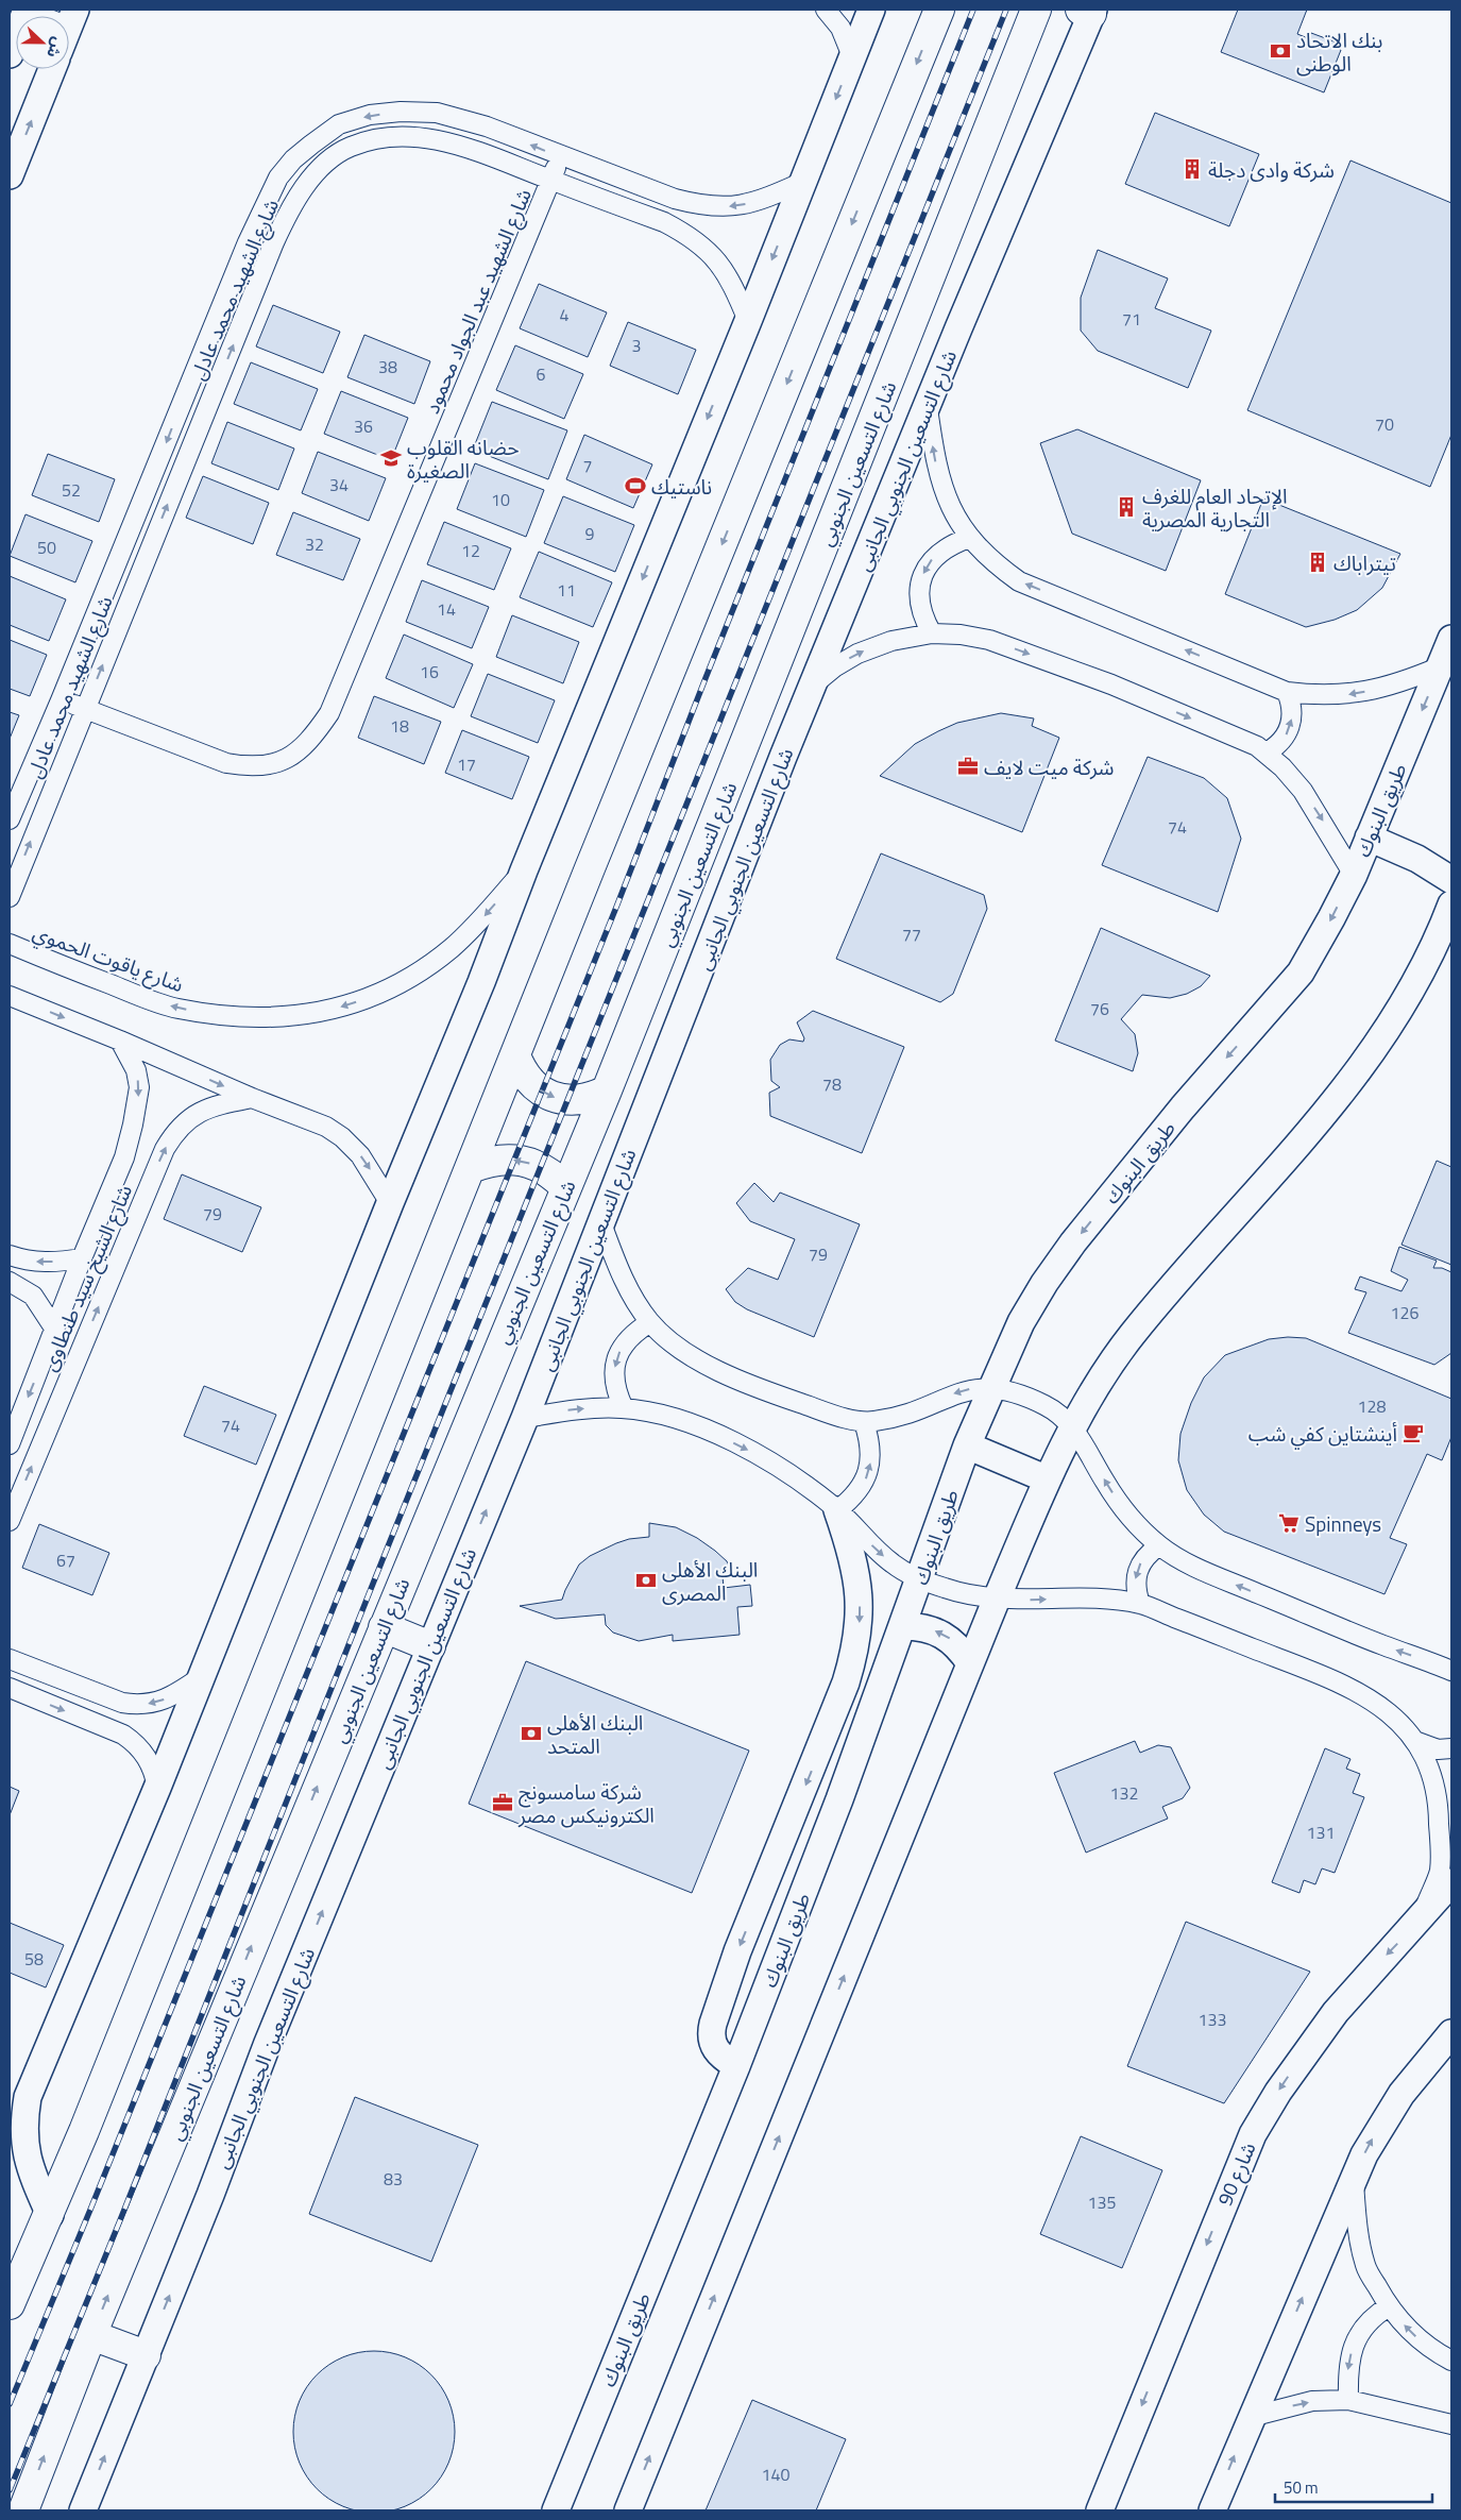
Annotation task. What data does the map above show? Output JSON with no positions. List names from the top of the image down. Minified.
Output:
{"streets":{"highway":["شارع التسعين الجنوبي"],"street":["شارع الشهيد محمد عادل","شارع الشهيد عبد الجواد محمود","شارع التسعين الجنوبي الجانبى","طريق البنوك","شارع ياقوت الحموي","شارع الشيخ سيد طنطاوى","شارع 90"]},"crossings":[["شارع الشهيد محمد عادل","شارع الشهيد عبد الجواد محمود"]],"one_way":["شارع ياقوت الحموي"],"places":{"bank":["بنك الاتحاد الوطنى","البنك الأهلى المصرى","البنك الأهلى المتحد"],"building":["شركة وادى دجلة","الإتحاد العام للغرف التجارية المصرية","تيتراباك"],"school or university":["حضانه القلوب الصغيرة"],"sports":["ناستيك"],"office":["شركة ميت لايف","شركة سامسونج الكترونيكس مصر"],"cafe":["أينشتاين كفي شب"],"supermarket":["Spinneys"]},"house_numbers":["4","71","3","38","6","70","36","7","34","52","10","9","32","50","12","11","14","16","18","17","74","77","76","78","79","79","126","128","74","67","132","131","58","133","83","135","140"],"scale_bar":"50 m","north":"right"}
